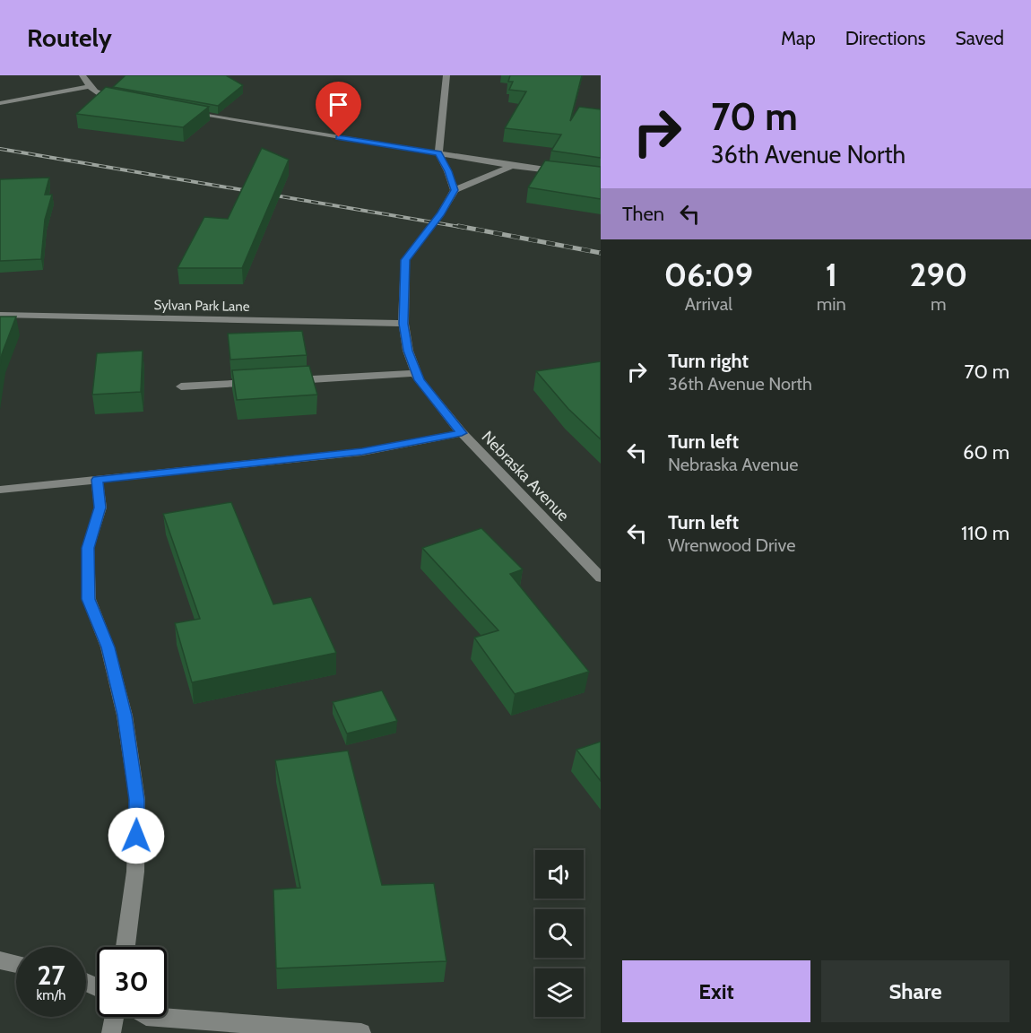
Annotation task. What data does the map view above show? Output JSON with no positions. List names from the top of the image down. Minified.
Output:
{"streets":{"street":["Sylvan Park Lane","Nebraska Avenue"]},"crossings":[["Sylvan Park Lane","Nebraska Avenue"]],"page":{"header":"Routely","nav":["Map","Directions","Saved"],"turn":["70 m","36th Avenue North"],"then":"Then","eta":["06:09","Arrival","1","min","290","m"],"list":[{"name":"Turn right","note":"36th Avenue North","value":"70 m"},{"name":"Turn left","note":"Nebraska Avenue","value":"60 m"},{"name":"Turn left","note":"Wrenwood Drive","value":"110 m"}],"speed":"27 km/h","limit":"30","buttons":["Exit","Share"]}}
